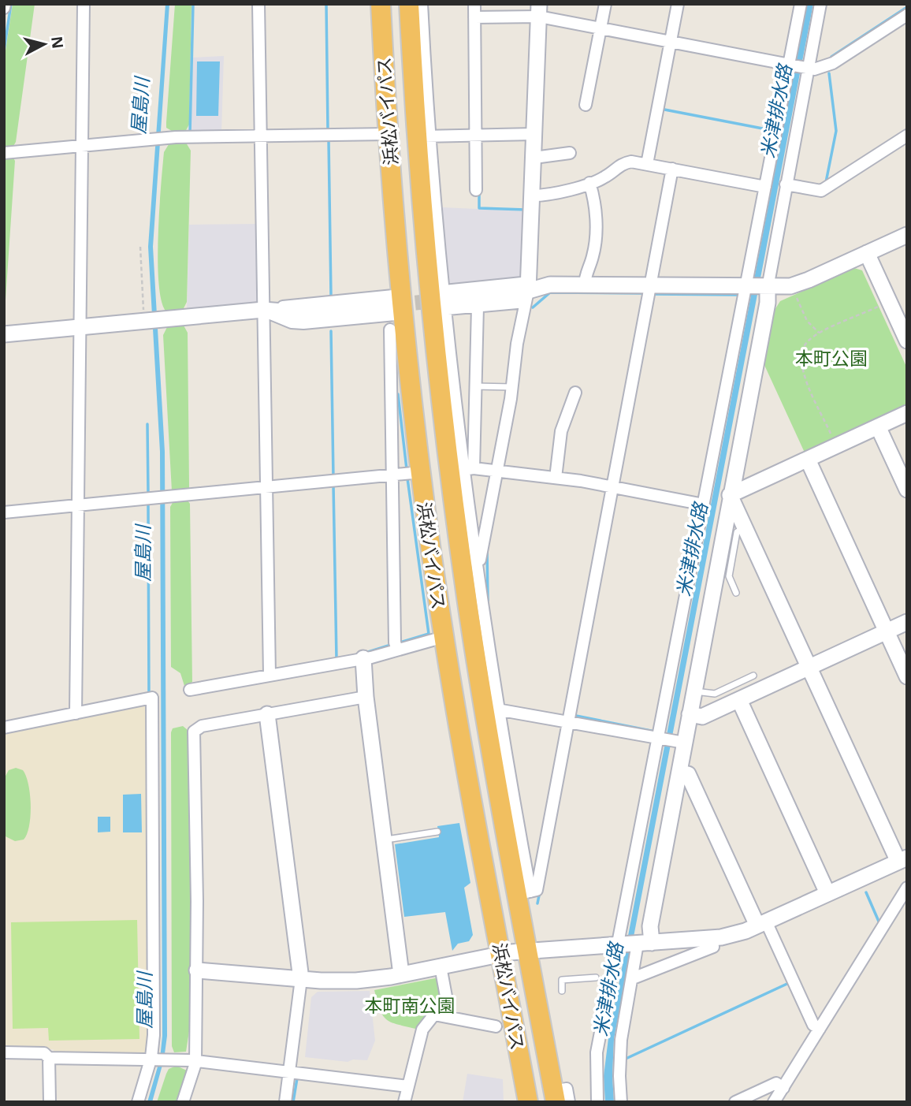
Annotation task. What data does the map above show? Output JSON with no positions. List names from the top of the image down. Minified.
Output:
{"streets":{"highway":["浜松バイパス"]},"water":["屋島川","米津排水路"],"parks":["本町公園","本町南公園"],"north":"right"}
